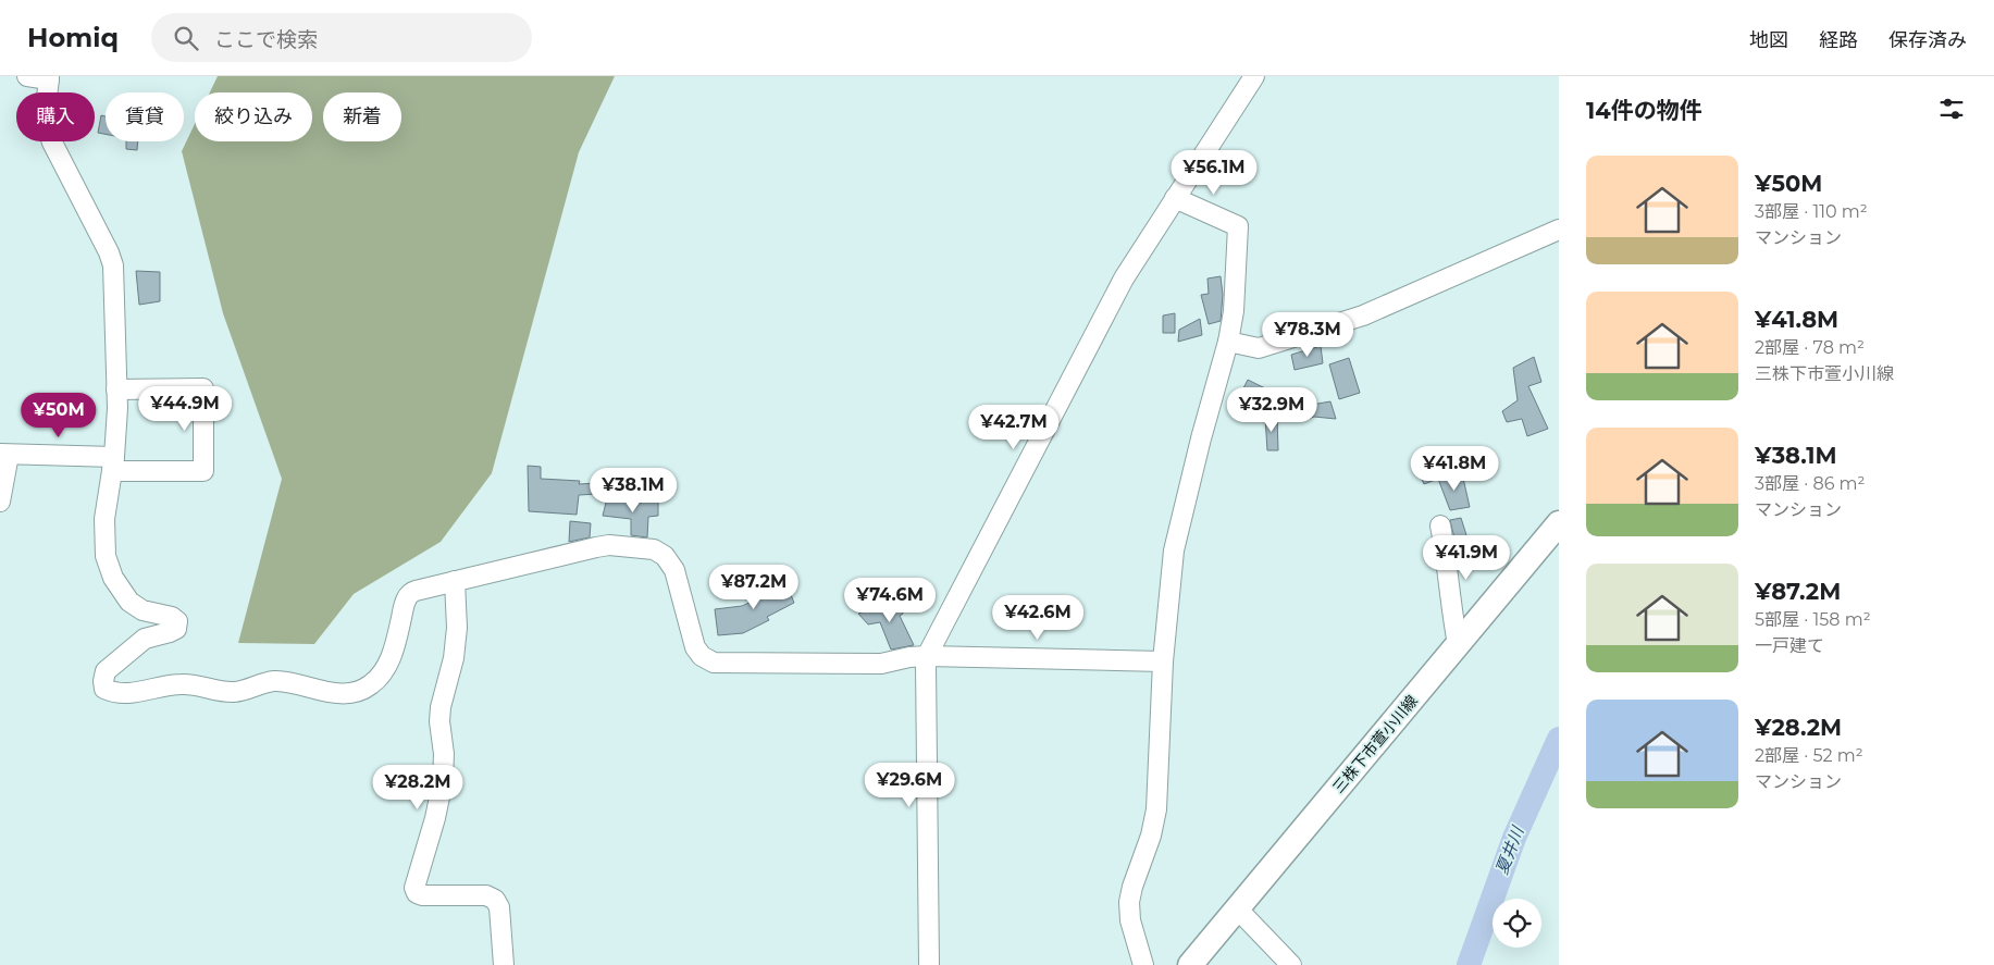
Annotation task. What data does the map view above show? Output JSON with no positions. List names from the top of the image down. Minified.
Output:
{"streets":{"main road":["三株下市萱小川線"]},"water":["夏井川"],"page":{"header":"Homiq","search":"ここで検索","nav":["地図","経路","保存済み"],"heading":"14件の物件","chip":["購入","賃貸","絞り込み","新着"],"list":[{"name":"¥50M","note":"3部屋 · 110 m² · マンション"},{"name":"¥41.8M","note":"2部屋 · 78 m² · 三株下市萱小川線"},{"name":"¥38.1M","note":"3部屋 · 86 m² · マンション"},{"name":"¥87.2M","note":"5部屋 · 158 m² · 一戸建て"},{"name":"¥28.2M","note":"2部屋 · 52 m² · マンション"}],"price":["¥56.1M","¥78.3M","¥44.9M","¥32.9M","¥50M","¥42.7M","¥41.8M","¥38.1M","¥41.9M","¥87.2M","¥74.6M","¥42.6M","¥29.6M","¥28.2M"]}}
